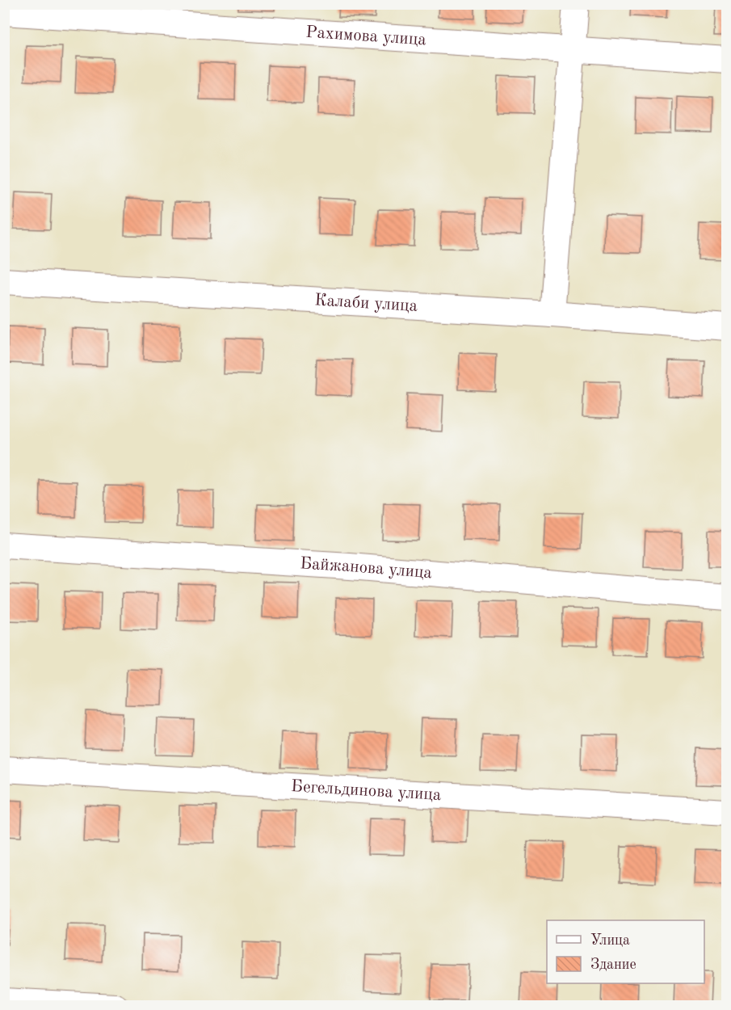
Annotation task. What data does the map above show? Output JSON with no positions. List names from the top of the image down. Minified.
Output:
{"streets":{"street":["Рахимова улица","Калаби улица","Байжанова улица","Бегельдинова улица"]},"legend":["Улица","Здание"]}
